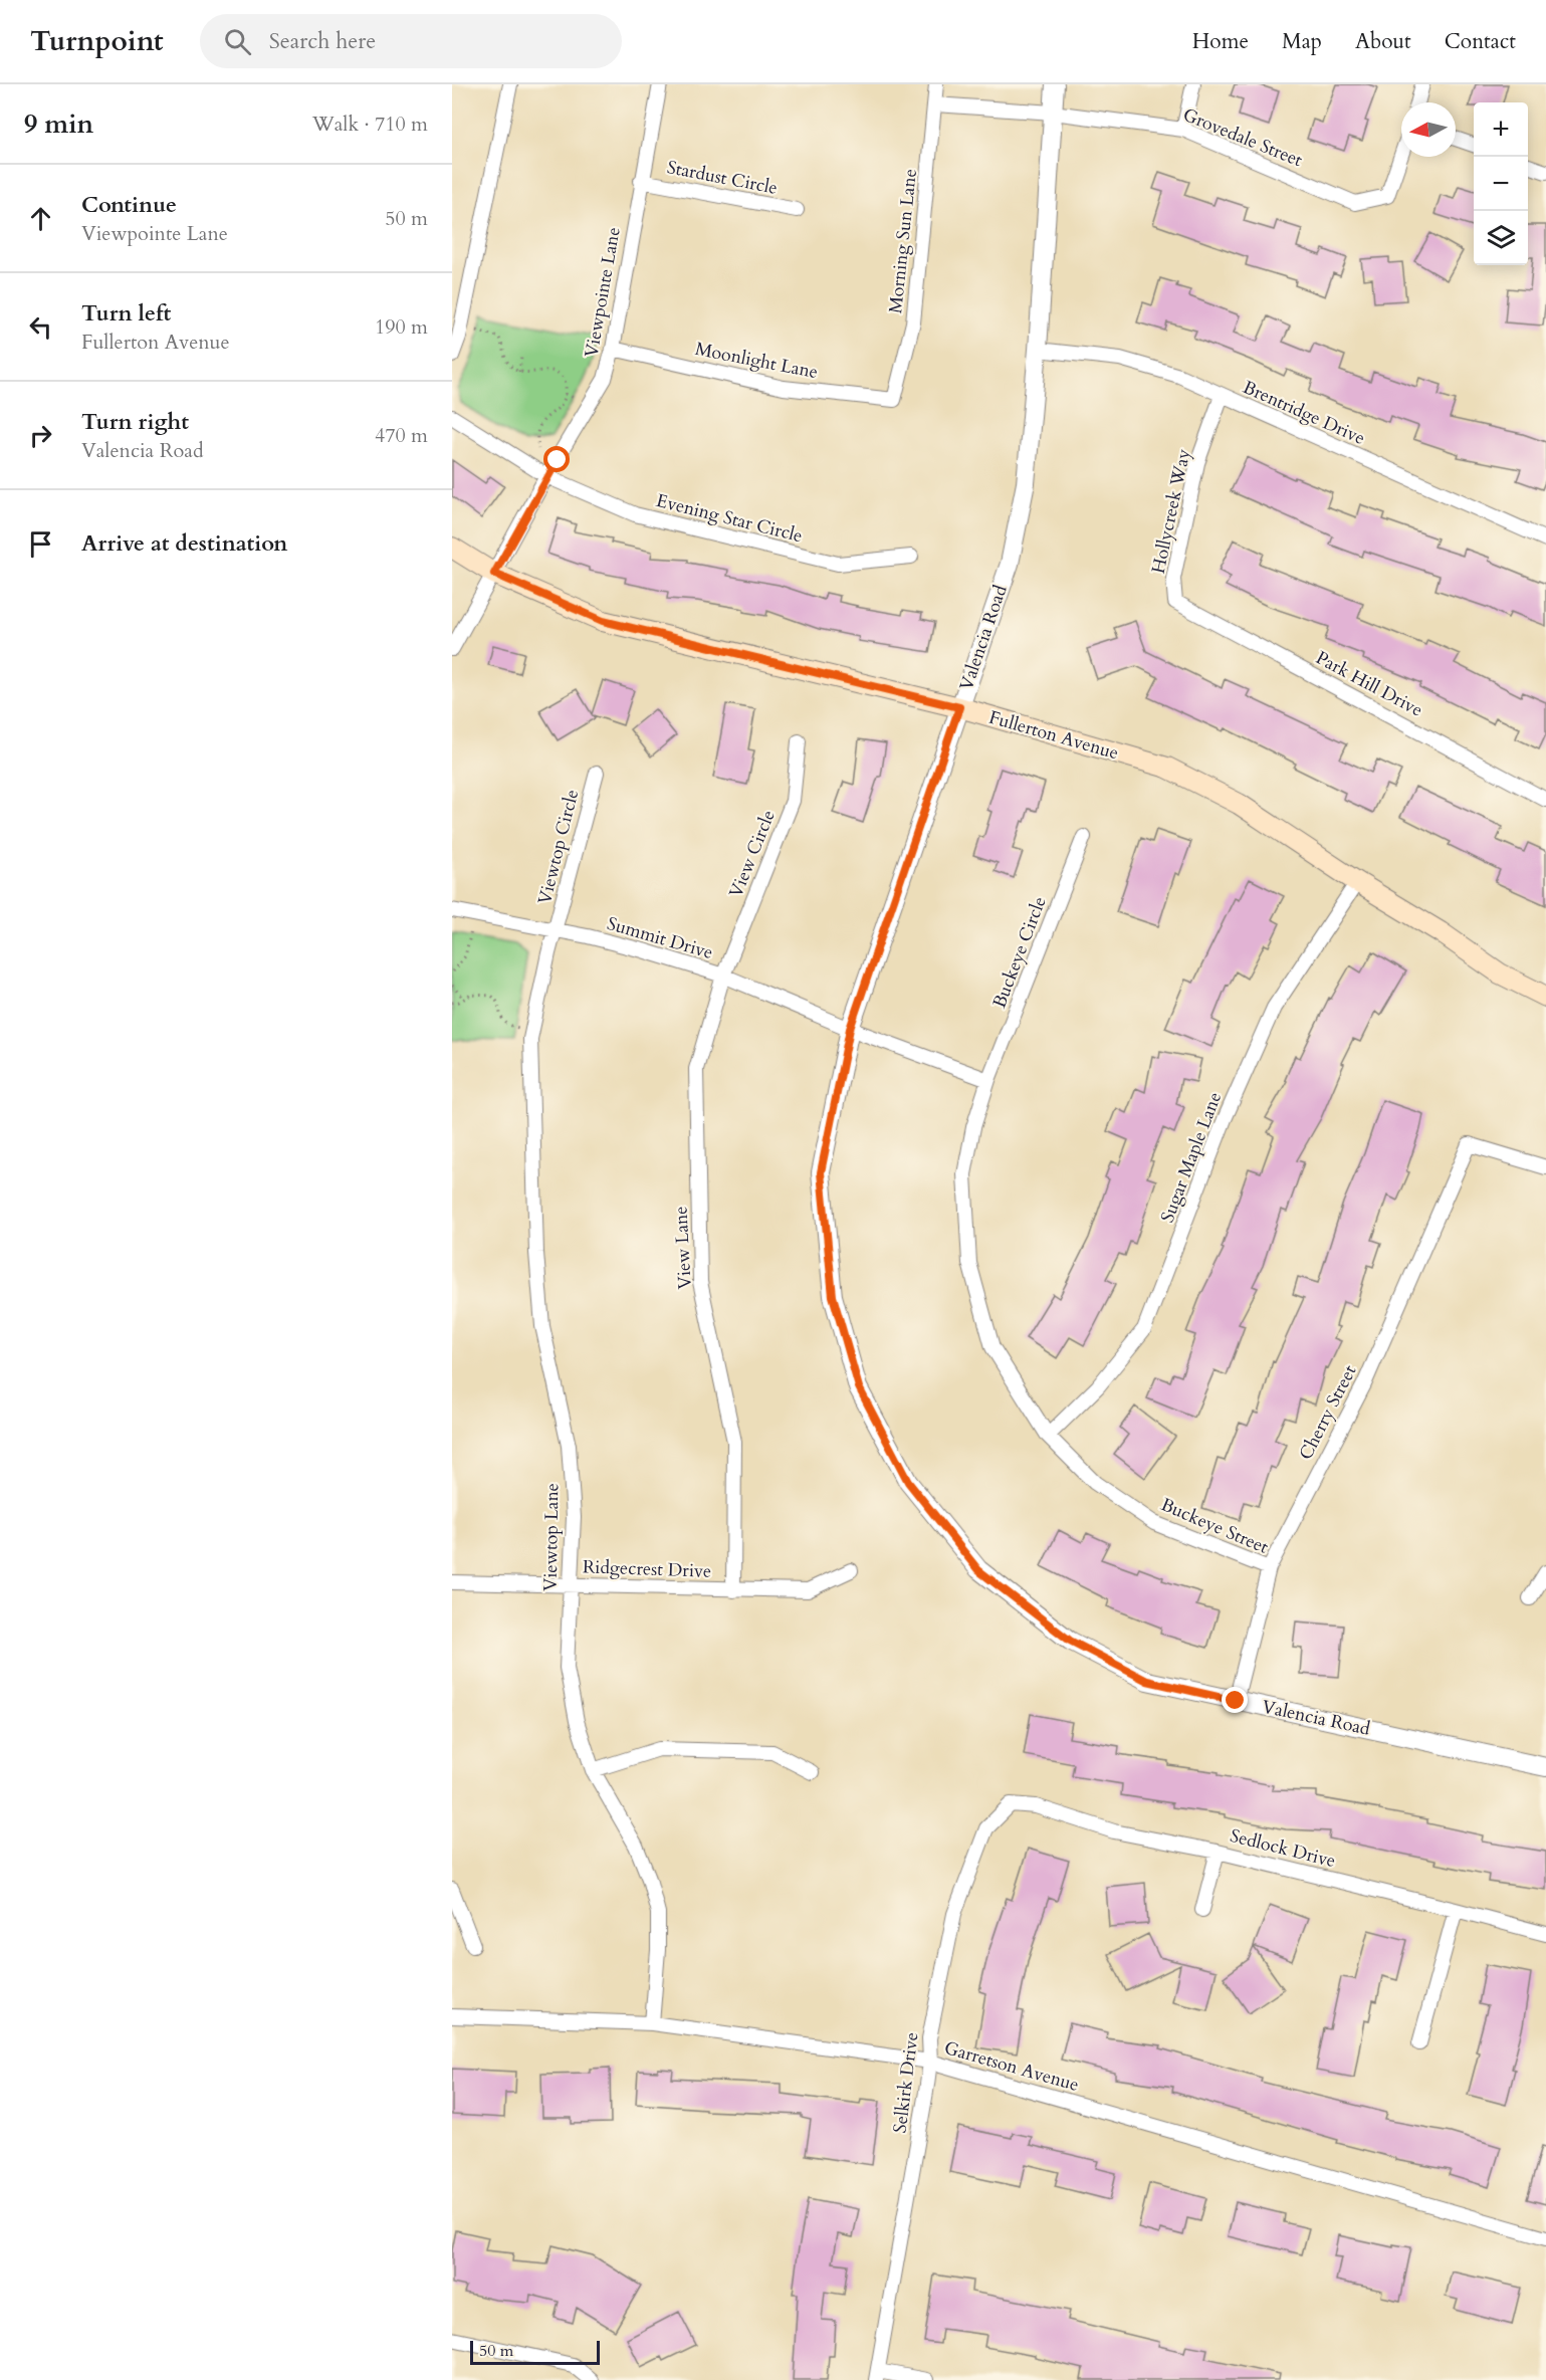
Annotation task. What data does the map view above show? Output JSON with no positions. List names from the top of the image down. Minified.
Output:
{"streets":{"main road":["Fullerton Avenue"],"street":["Grovedale Street","Stardust Circle","Morning Sun Lane","Viewpointe Lane","Moonlight Lane","Brentridge Drive","Hollycreek Way","Evening Star Circle","Valencia Road","Park Hill Drive","Viewtop Circle","View Circle","Summit Drive","Buckeye Circle","Sugar Maple Lane","View Lane","Cherry Street","Buckeye Street","Viewtop Lane","Ridgecrest Drive","Sedlock Drive","Garretson Avenue","Selkirk Drive"]},"crossings":[["Grovedale Street","Morning Sun Lane"],["Grovedale Street","Valencia Road"],["Stardust Circle","Viewpointe Lane"],["Morning Sun Lane","Moonlight Lane"],["Viewpointe Lane","Moonlight Lane"],["Viewpointe Lane","Evening Star Circle"],["Viewpointe Lane","Fullerton Avenue"],["Brentridge Drive","Hollycreek Way"],["Brentridge Drive","Valencia Road"],["Hollycreek Way","Park Hill Drive"],["Valencia Road","Fullerton Avenue"],["Valencia Road","Summit Drive"],["Valencia Road","Cherry Street"],["Fullerton Avenue","Sugar Maple Lane"],["Viewtop Circle","Summit Drive"],["Viewtop Circle","Viewtop Lane"],["View Circle","Summit Drive"],["View Circle","View Lane"],["Summit Drive","Buckeye Circle"],["Summit Drive","View Lane"],["Summit Drive","Buckeye Street"],["Summit Drive","Viewtop Lane"],["Buckeye Circle","Buckeye Street"],["Sugar Maple Lane","Buckeye Street"],["View Lane","Ridgecrest Drive"],["Cherry Street","Buckeye Street"],["Viewtop Lane","Ridgecrest Drive"],["Viewtop Lane","Garretson Avenue"],["Sedlock Drive","Selkirk Drive"],["Garretson Avenue","Selkirk Drive"]],"scale_bar":"50 m","north":"left","page":{"header":"Turnpoint","search":"Search here","nav":["Home","Map","About","Contact"],"heading":["9 min","Walk · 710 m"],"map_buttons":["+","−"],"list":[["Continue","Viewpointe Lane","50 m"],["Turn left","Fullerton Avenue","190 m"],["Turn right","Valencia Road","470 m"],"Arrive at destination"],"scale":"50 m"}}
